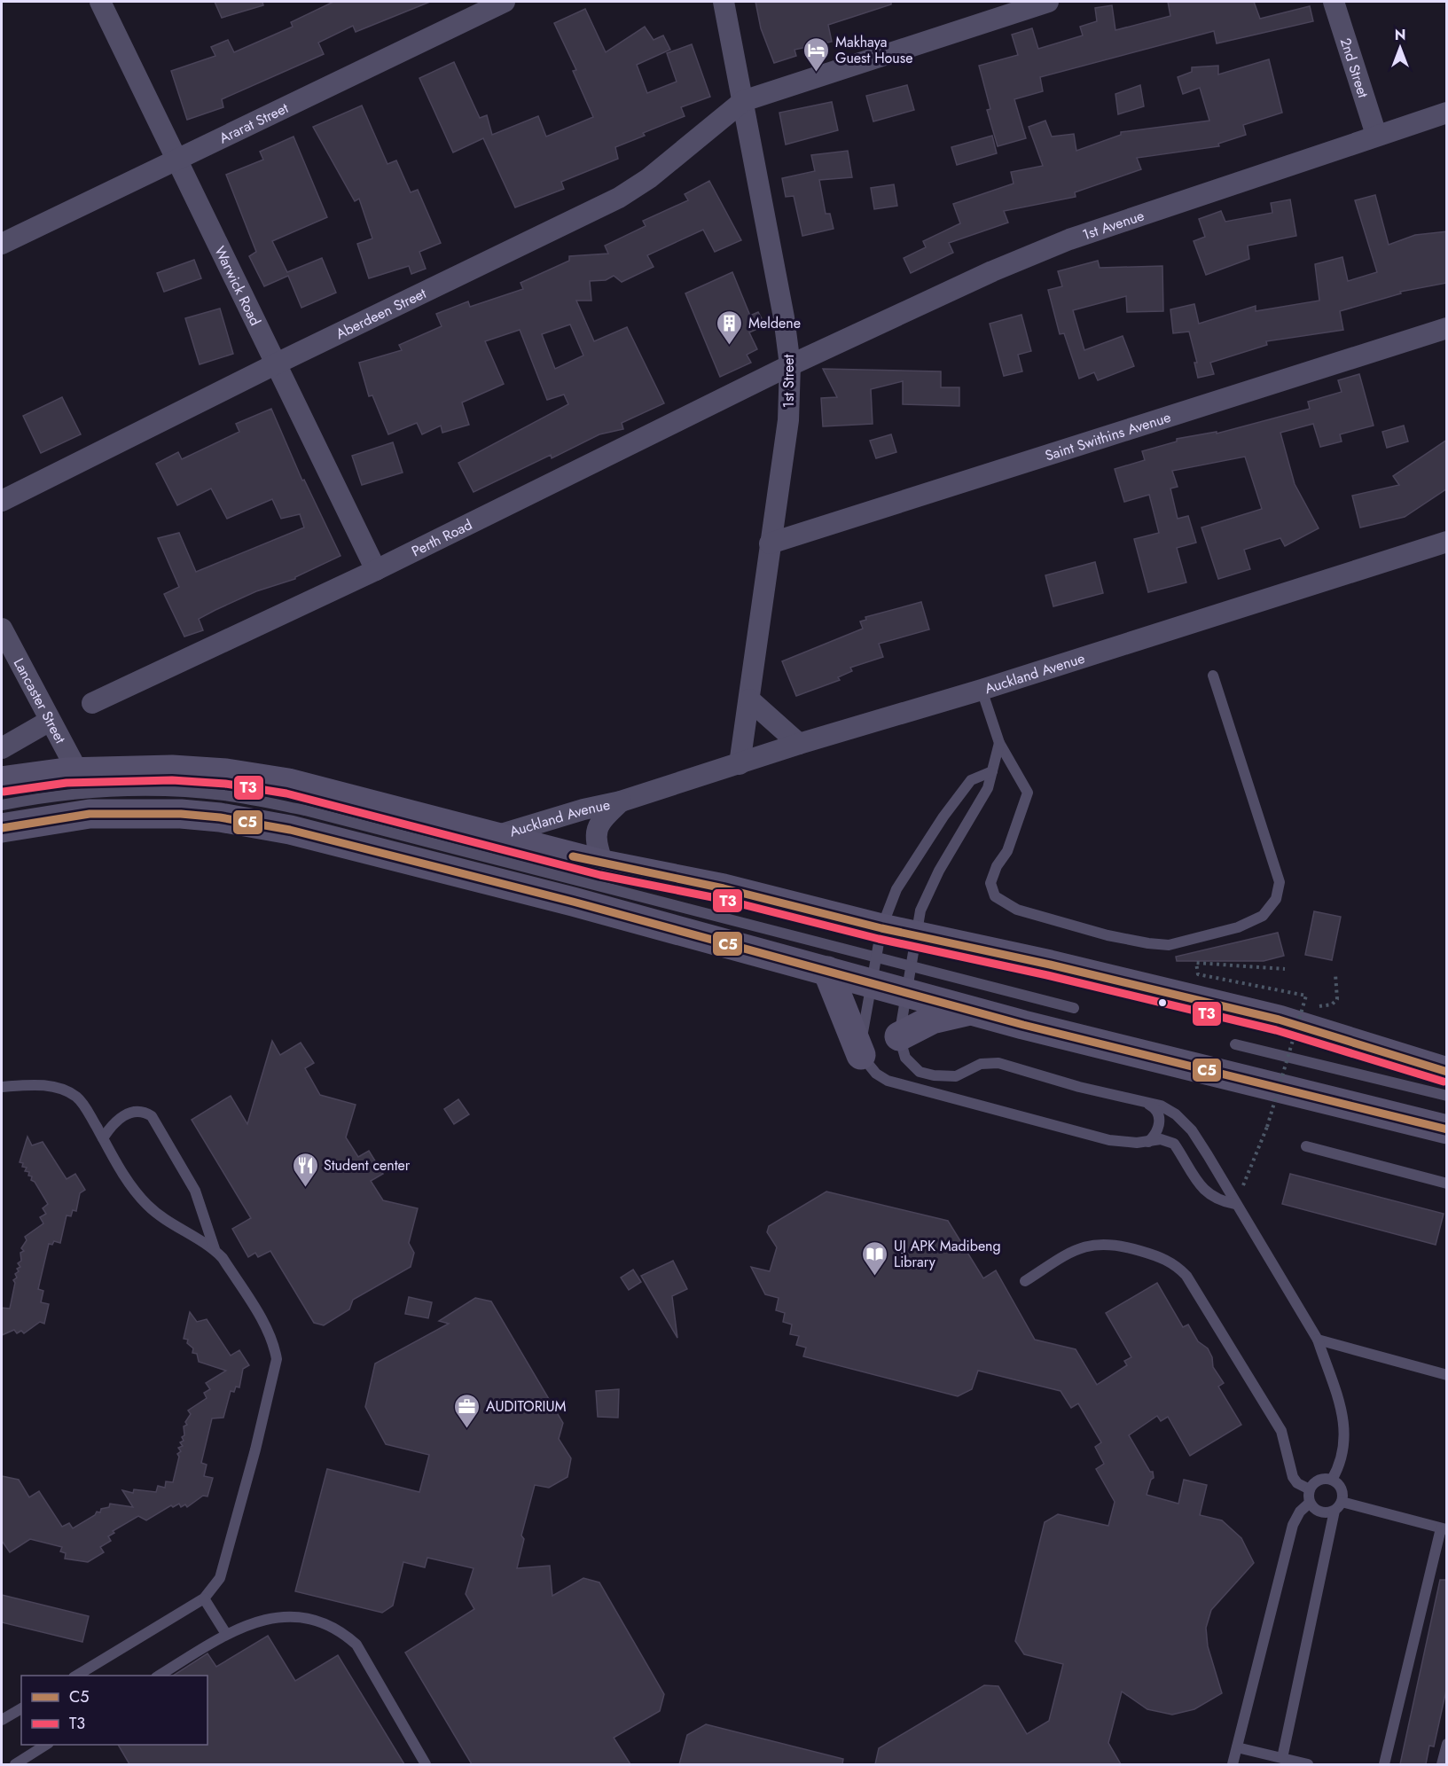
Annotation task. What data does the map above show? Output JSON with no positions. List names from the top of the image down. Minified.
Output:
{"streets":{"street":["2nd Street","Ararat Street","1st Avenue","Warwick Road","Aberdeen Street","1st Street","Saint Swithins Avenue","Perth Road","Auckland Avenue","Lancaster Street"]},"crossings":[["2nd Street","1st Avenue"],["Ararat Street","Warwick Road"],["1st Avenue","1st Street"],["1st Avenue","Perth Road"],["Warwick Road","Aberdeen Street"],["Warwick Road","Perth Road"],["Aberdeen Street","1st Street"],["1st Street","Saint Swithins Avenue"],["1st Street","Perth Road"],["1st Street","Auckland Avenue"]],"places":{"hotel":["Makhaya Guest House"],"building":["Meldene"],"restaurant":["Student center"],"library":["UJ APK Madibeng Library"],"office":["AUDITORIUM"]},"lines":["transit line T3","transit line C5"],"legend":["C5","T3"],"north":"top"}
